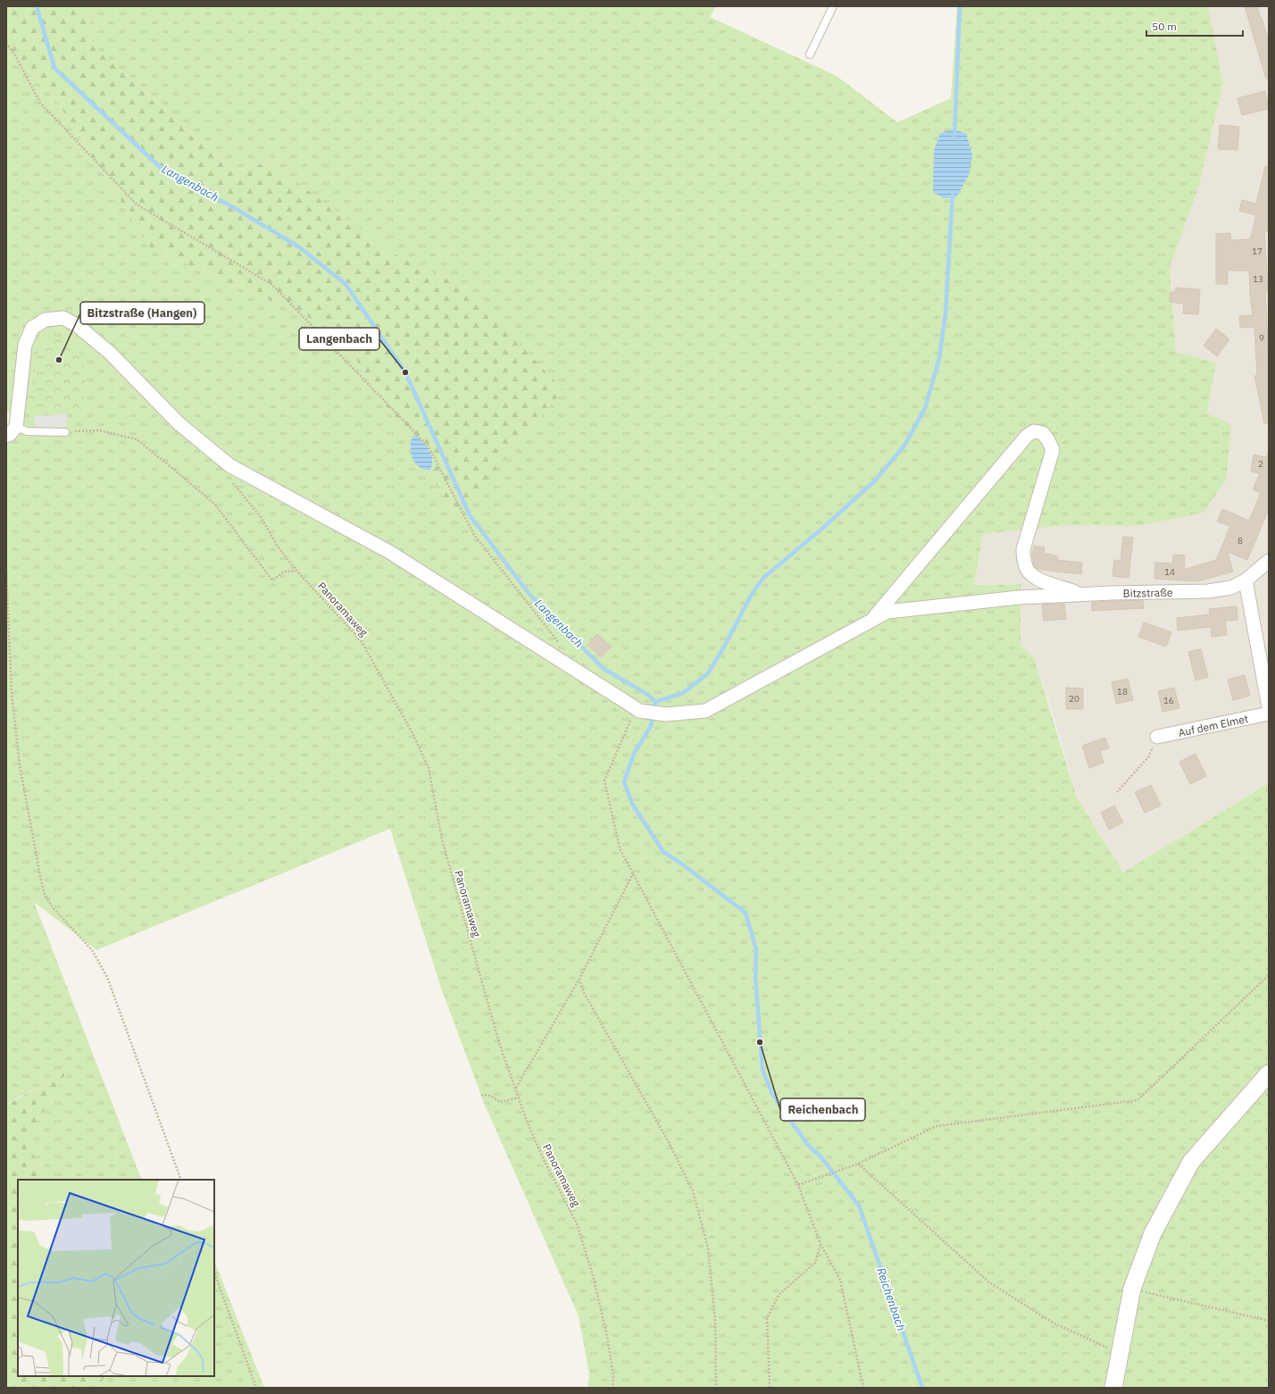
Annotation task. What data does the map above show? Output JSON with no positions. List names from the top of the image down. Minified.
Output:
{"streets":{"street":["Bitzstraße","Auf dem Elmet"],"path":["Panoramaweg"]},"water":["Langenbach","Reichenbach"],"places":["Bitzstraße (Hangen)","Langenbach","Reichenbach"],"house_numbers":["17","13","9","2","8","14","18","20","16"],"scale_bar":"50 m"}
